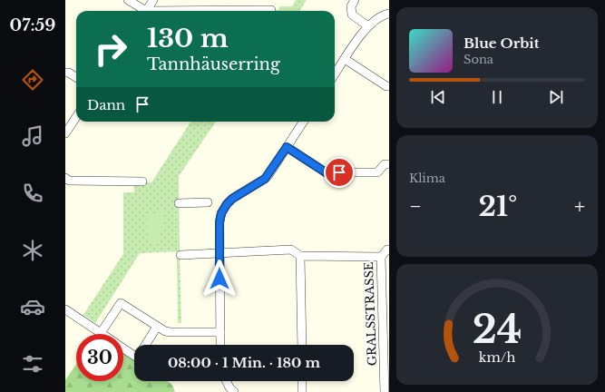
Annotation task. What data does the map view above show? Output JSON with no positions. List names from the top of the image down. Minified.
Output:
{"streets":{"street":["GRALSSTRASSE"]},"page":{"tabs":"07:59","turn":["130 m","Tannhäuserring"],"song":["Blue Orbit","Sona"],"then":"Dann","tile":"Klima","heat":["−","21°","+"],"limit":"30","trip":"08:00 · 1 Min. · 180 m","gauge":["24","km/h"]}}
